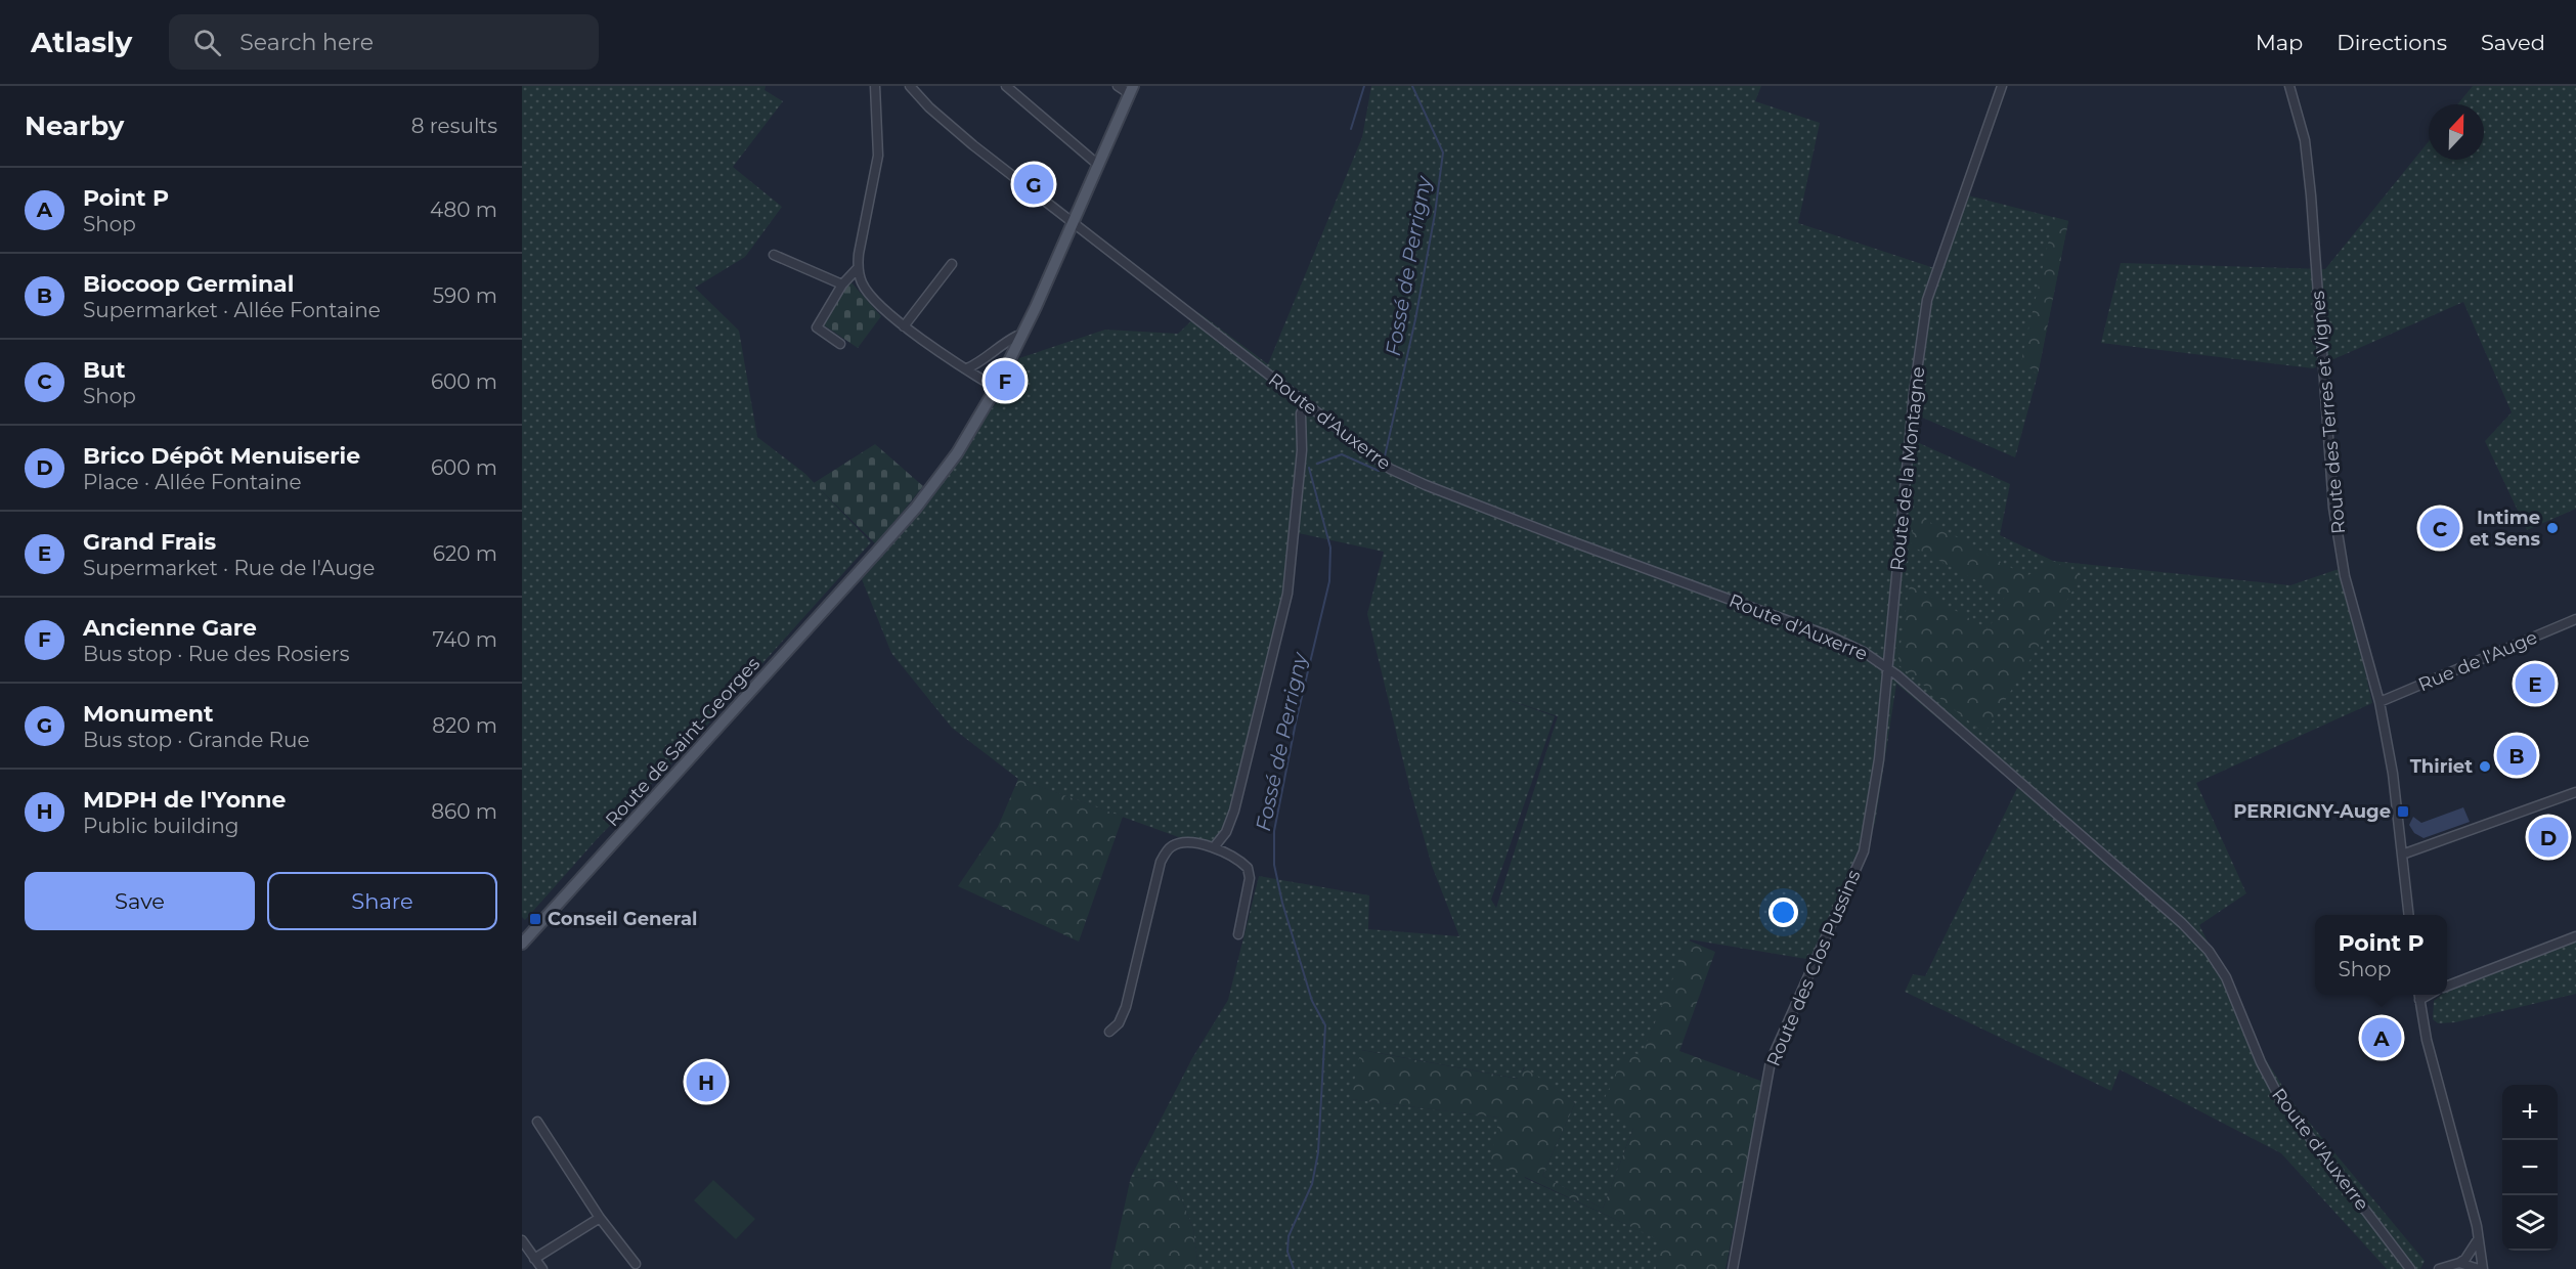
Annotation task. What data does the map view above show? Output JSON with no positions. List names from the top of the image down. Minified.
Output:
{"streets":{"main road":["Route de Saint-Georges"],"street":["Route des Terres et Vignes","Route d'Auxerre","Route de la Montagne","Rue de l'Auge","Route des Clos Pussins"]},"crossings":[["Route des Terres et Vignes","Rue de l'Auge"],["Route d'Auxerre","Route de la Montagne"],["Route d'Auxerre","Route de Saint-Georges"],["Route d'Auxerre","Route des Clos Pussins"],["Route de la Montagne","Route des Clos Pussins"]],"water":["Fossé de Perrigny"],"places":{"other":["Intime et Sens","Thiriet"],"transit":["PERRIGNY-Auge","Conseil General"]},"north":"top","page":{"header":"Atlasly","search":"Search here","nav":["Map","Directions","Saved"],"heading":["Nearby","8 results"],"pins":["G","F","C","E","B","D","A","H"],"list":[{"mark":"A","name":"Point P","note":"Shop","value":"480 m"},{"mark":"B","name":"Biocoop Germinal","note":"Supermarket · Allée Fontaine","value":"590 m"},{"mark":"C","name":"But","note":"Shop","value":"600 m"},{"mark":"D","name":"Brico Dépôt Menuiserie","note":"Place · Allée Fontaine","value":"600 m"},{"mark":"E","name":"Grand Frais","note":"Supermarket · Rue de l'Auge","value":"620 m"},{"mark":"F","name":"Ancienne Gare","note":"Bus stop · Rue des Rosiers","value":"740 m"},{"mark":"G","name":"Monument","note":"Bus stop · Grande Rue","value":"820 m"},{"mark":"H","name":"MDPH de l'Yonne","note":"Public building","value":"860 m"}],"buttons":["Save","Share"],"popup":["Point P","Shop"],"map_buttons":["+","−"]}}
